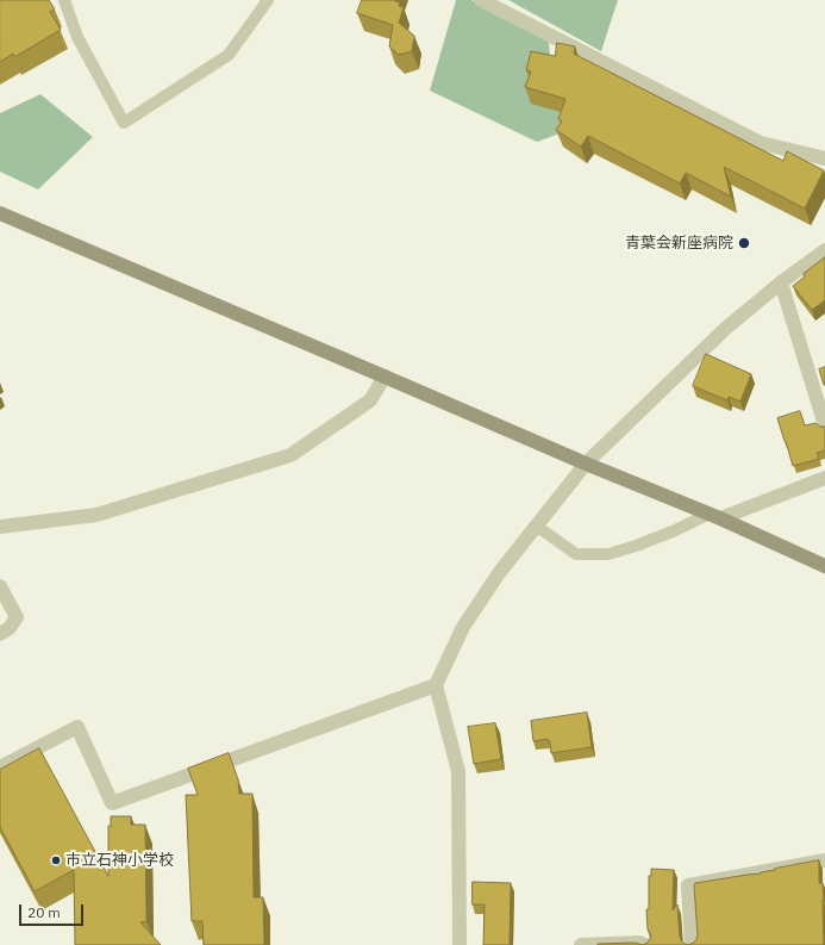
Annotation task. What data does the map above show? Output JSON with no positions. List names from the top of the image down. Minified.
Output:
{"places":["青葉会新座病院","市立石神小学校"],"scale_bar":"20 m"}
